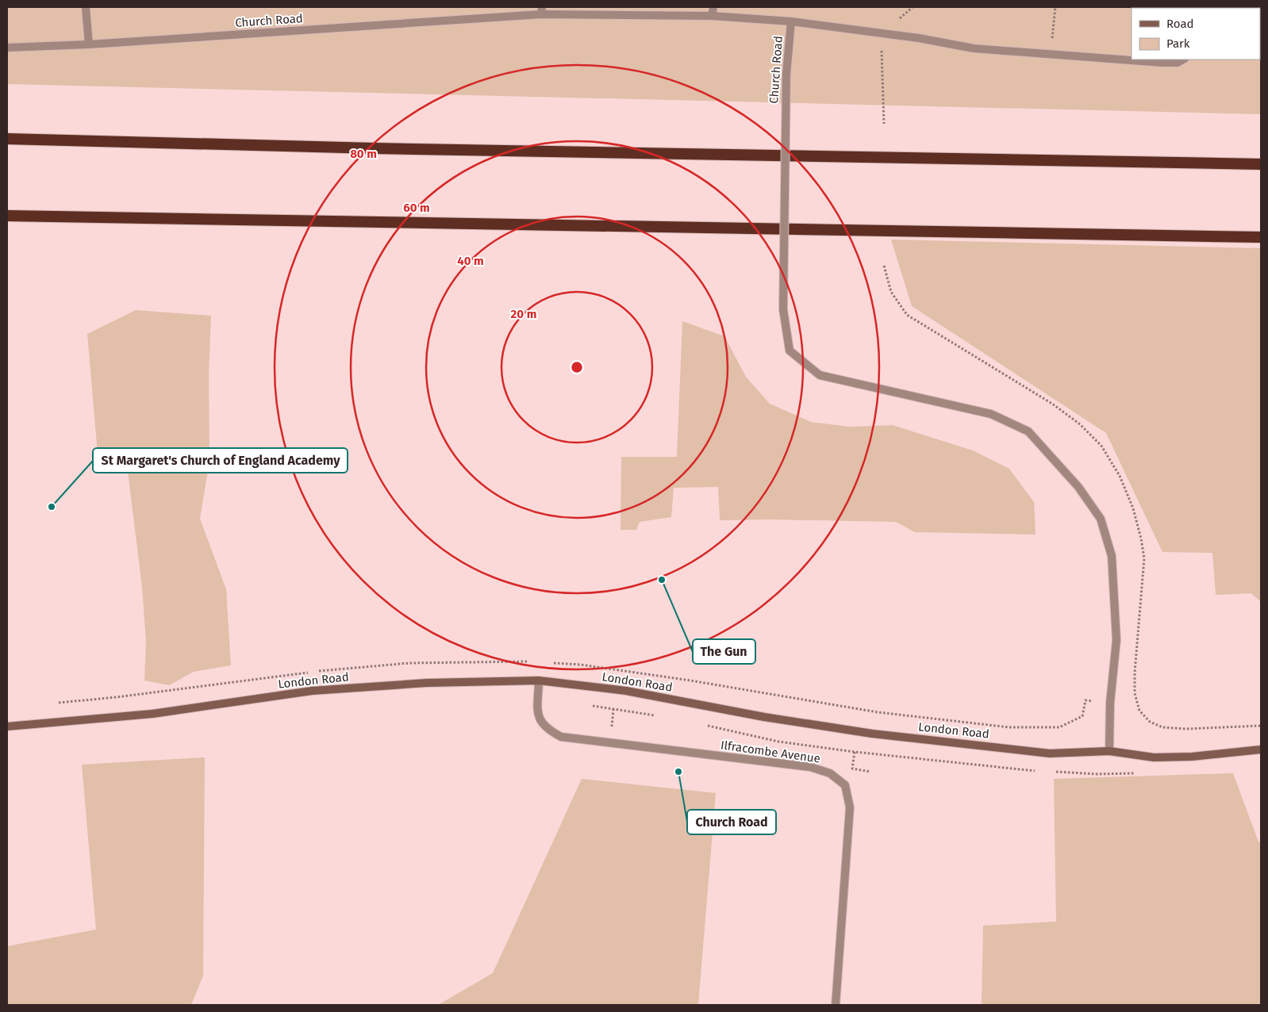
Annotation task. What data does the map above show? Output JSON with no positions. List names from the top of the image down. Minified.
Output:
{"streets":{"main road":["London Road"],"street":["Church Road","Ilfracombe Avenue"]},"crossings":[["Church Road","London Road"],["London Road","Ilfracombe Avenue"]],"places":["St Margaret's Church of England Academy","The Gun","Church Road"],"legend":["Road","Park"],"rings":["80 m","60 m","40 m","20 m"]}
